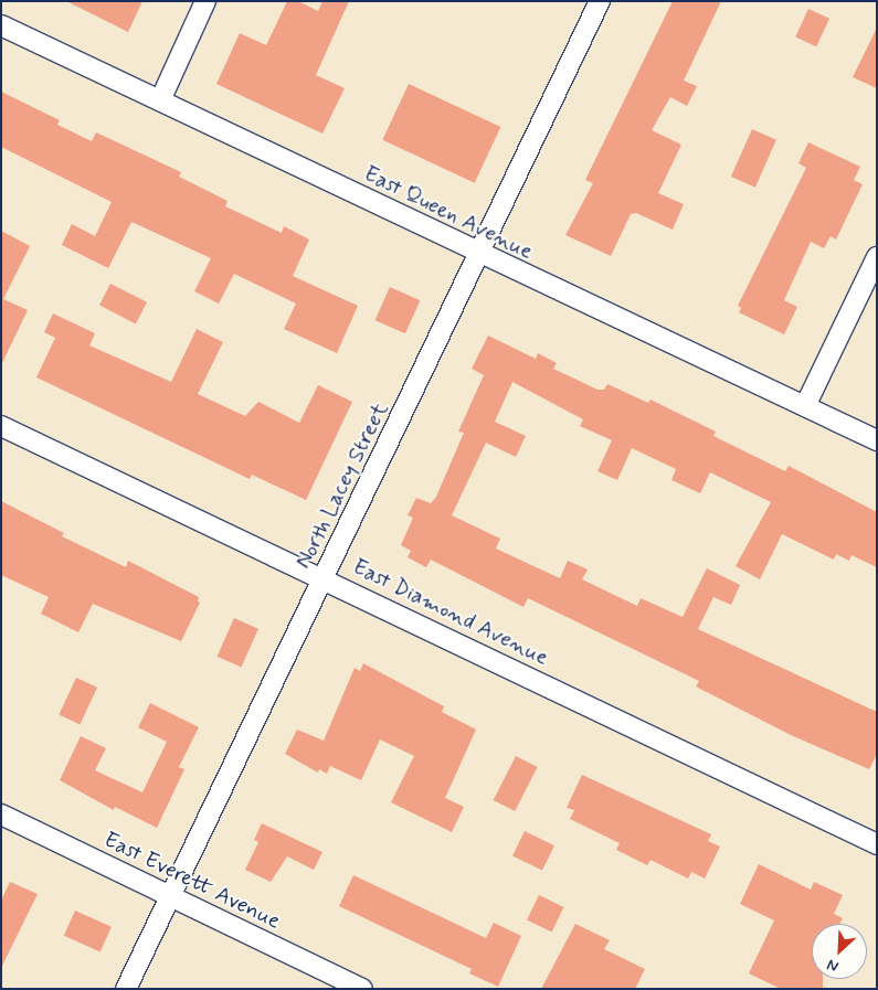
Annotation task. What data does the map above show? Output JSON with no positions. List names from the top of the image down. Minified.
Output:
{"streets":{"street":["East Queen Avenue","North Lacey Street","East Diamond Avenue","East Everett Avenue"]},"crossings":[["East Queen Avenue","North Lacey Street"],["North Lacey Street","East Diamond Avenue"],["North Lacey Street","East Everett Avenue"]],"north":"bottom left"}
